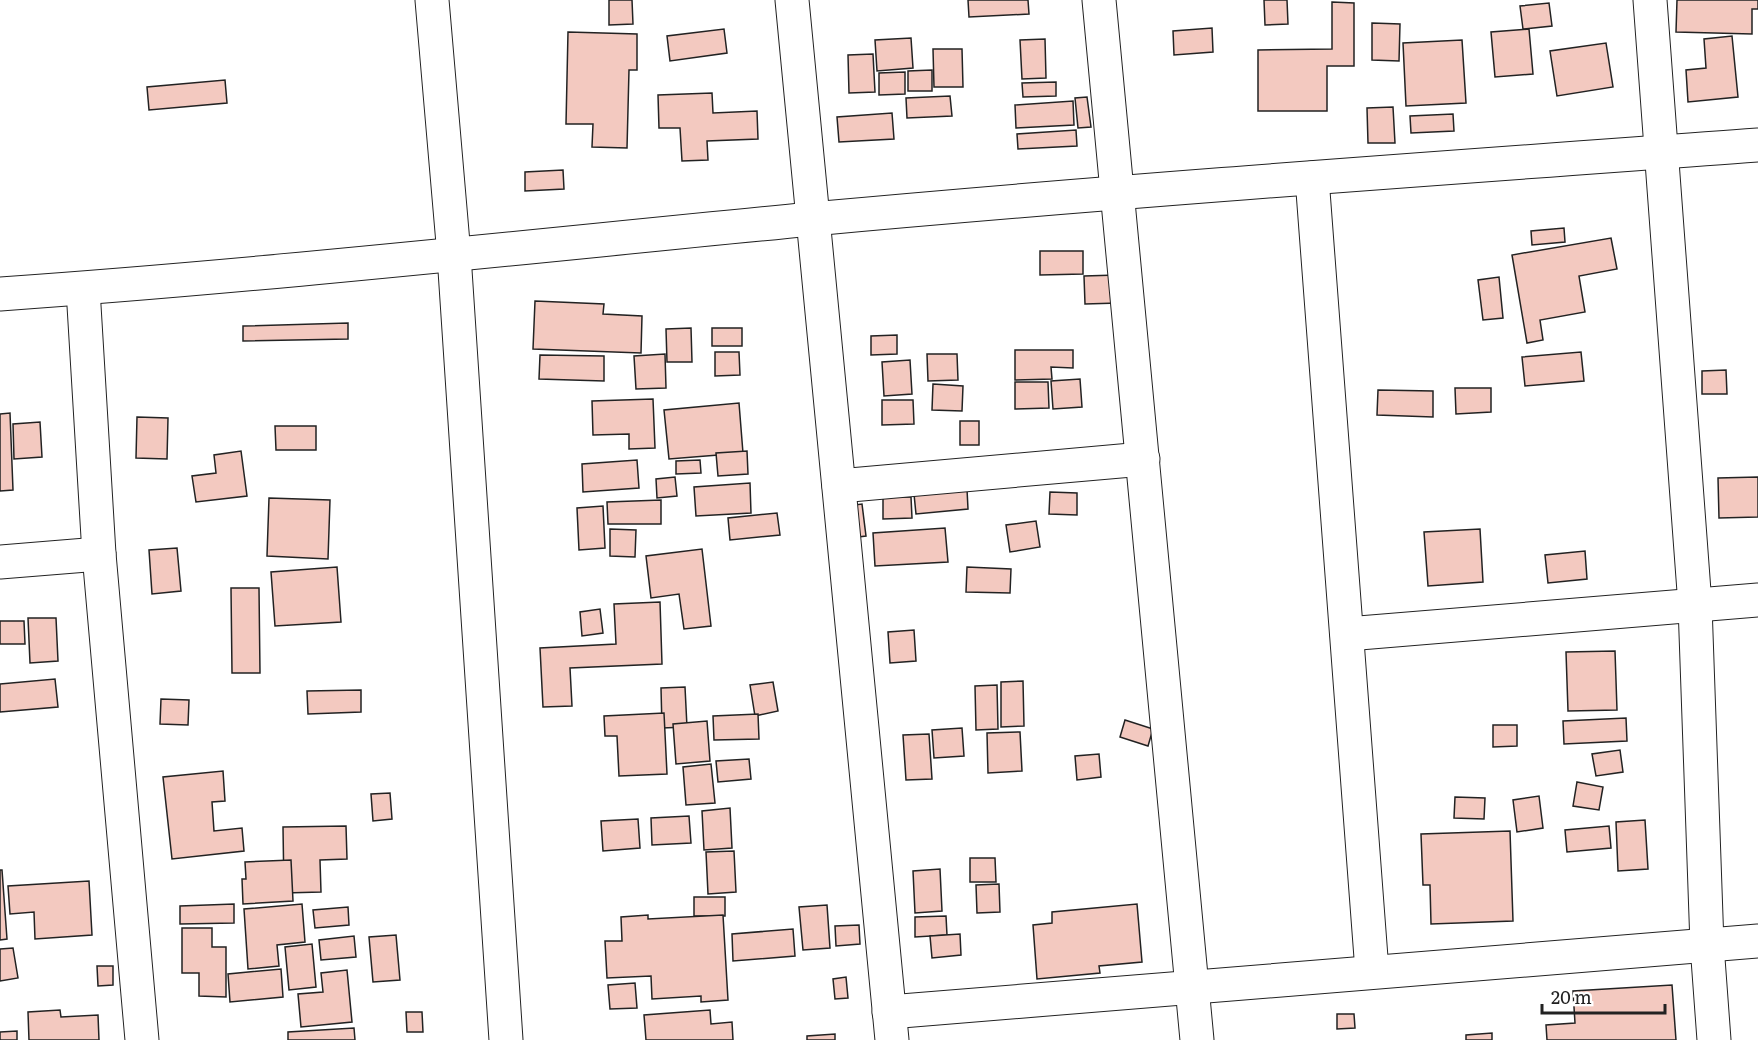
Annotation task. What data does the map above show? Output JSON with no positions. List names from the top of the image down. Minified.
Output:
{"scale_bar":"20 m"}
